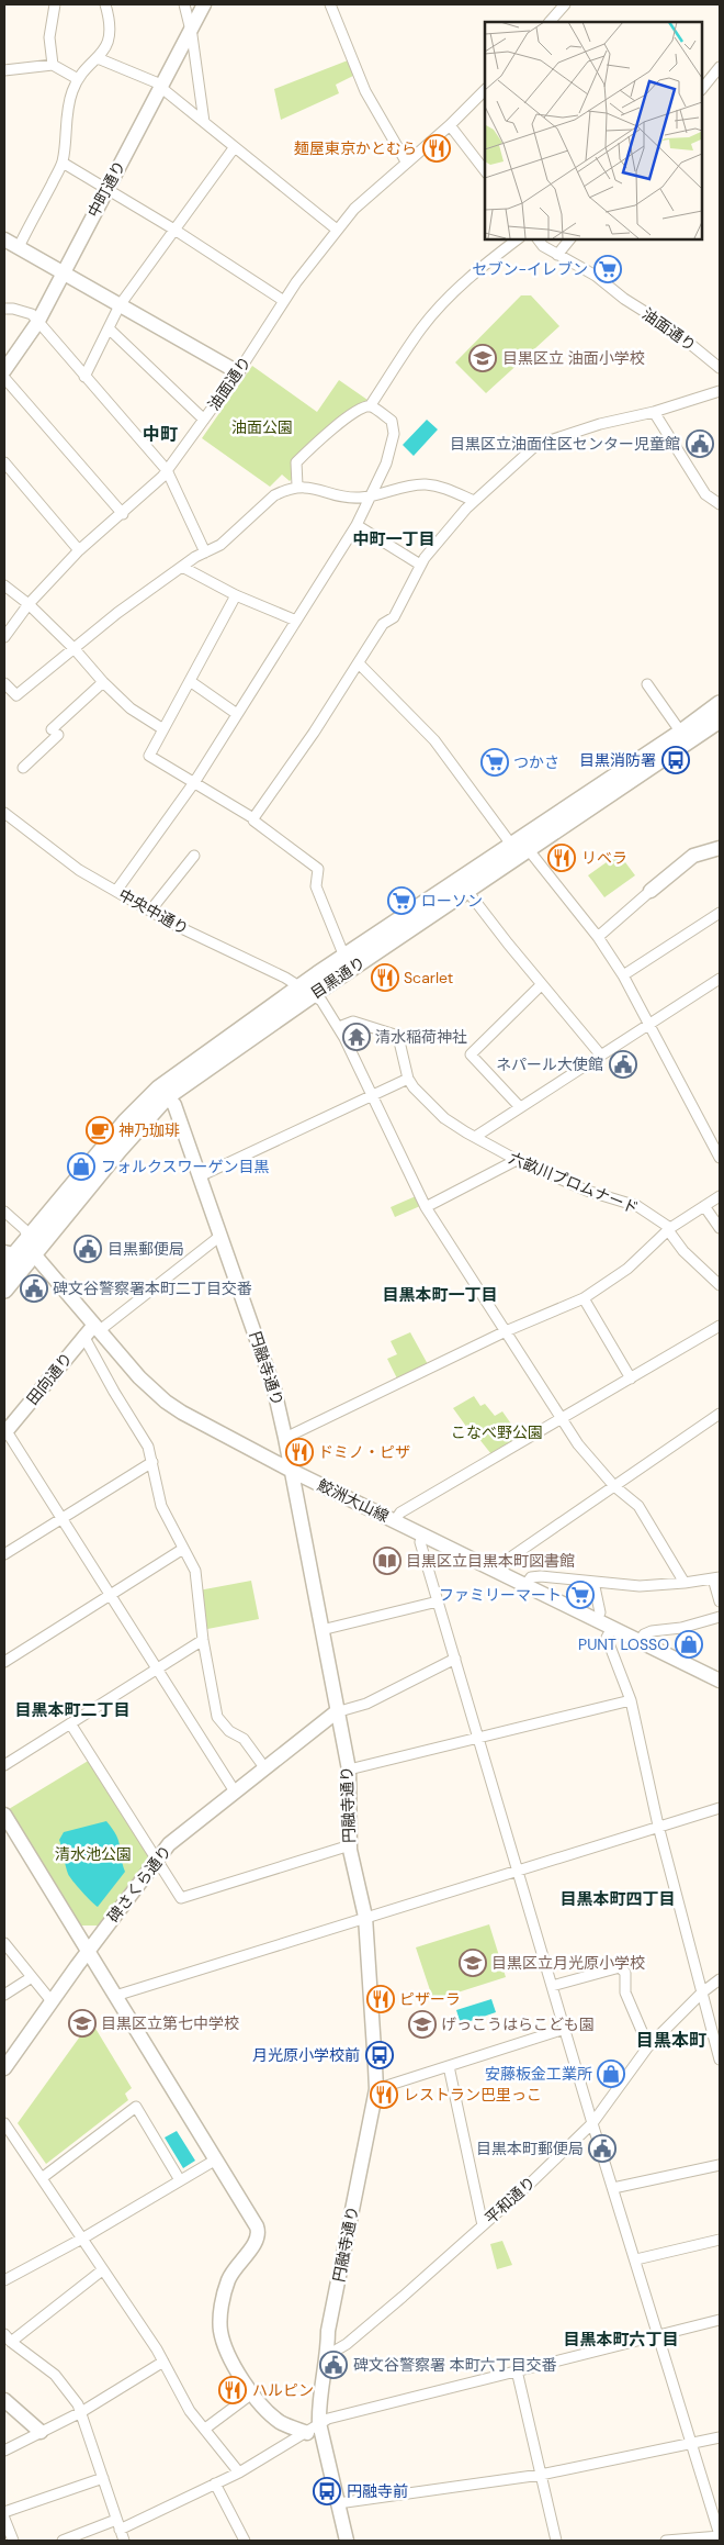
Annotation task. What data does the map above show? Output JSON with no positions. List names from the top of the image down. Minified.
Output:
{"streets":{"main road":["目黒通り"],"street":["中町通り","油面通り","中央中通り","六畝川プロムナード","円融寺通り","田向通り","鮫洲大山線","碑さくら通り","平和通り"]},"crossings":[["中央中通り","目黒通り"],["中央中通り","六畝川プロムナード"],["目黒通り","円融寺通り"],["目黒通り","鮫洲大山線"],["円融寺通り","鮫洲大山線"],["円融寺通り","碑さくら通り"],["円融寺通り","平和通り"],["田向通り","鮫洲大山線"]],"districts":["中町","中町一丁目","目黒本町一丁目","目黒本町二丁目","目黒本町四丁目","目黒本町","目黒本町六丁目"],"parks":["油面公園","こなべ野公園","清水池公園"],"places":{"restaurant":["麺屋東京かとむら","リベラ","Scarlet","ドミノ・ピザ","ピザーラ","レストラン巴里っこ","ハルピン"],"supermarket":["セブン-イレブン","つかさ","ローソン","ファミリーマート"],"school or university":["目黒区立 油面小学校","目黒区立月光原小学校","目黒区立第七中学校","げっこうはらこども園"],"public building":["目黒区立油面住区センター児童館","ネパール大使館","目黒郵便局","碑文谷警察署本町二丁目交番","目黒本町郵便局","碑文谷警察署 本町六丁目交番"],"bus stop":["目黒消防署","月光原小学校前","円融寺前"],"temple":["清水稲荷神社"],"cafe":["神乃珈琲"],"shop":["フォルクスワーゲン目黒","PUNT LOSSO","安藤板金工業所"],"library":["目黒区立目黒本町図書館"]}}
